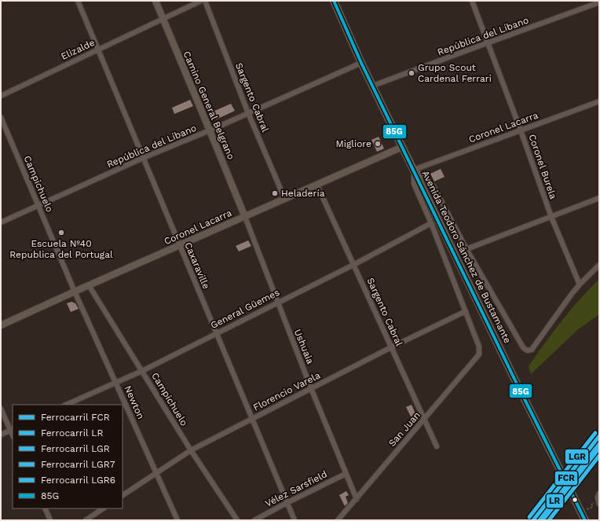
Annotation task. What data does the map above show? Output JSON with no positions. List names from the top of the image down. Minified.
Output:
{"streets":{"main road":["Avenida Teodoro Sánchez de Bustamante"],"street":["República del Líbano","Elizalde","Sargento Cabral","Camino General Belgrano","Coronel Lacarra","Coronel Burela","Campichuelo","Caxaraville","General Güemes","Ushuaia","Florencio Varela","Newton","San Juan","Vélez Sarsfield"]},"crossings":[["República del Líbano","Sargento Cabral"],["República del Líbano","Camino General Belgrano"],["República del Líbano","Coronel Burela"],["República del Líbano","Campichuelo"],["República del Líbano","Avenida Teodoro Sánchez de Bustamante"],["República del Líbano","Caxaraville"],["Elizalde","Camino General Belgrano"],["Elizalde","Caxaraville"],["Sargento Cabral","Coronel Lacarra"],["Sargento Cabral","General Güemes"],["Sargento Cabral","Florencio Varela"],["Sargento Cabral","San Juan"],["Camino General Belgrano","Coronel Lacarra"],["Camino General Belgrano","Ushuaia"],["Coronel Lacarra","Coronel Burela"],["Coronel Lacarra","Campichuelo"],["Coronel Lacarra","Avenida Teodoro Sánchez de Bustamante"],["Coronel Lacarra","Caxaraville"],["Coronel Lacarra","Ushuaia"],["Coronel Lacarra","Newton"],["Campichuelo","General Güemes"],["Campichuelo","Florencio Varela"],["Campichuelo","Newton"],["Caxaraville","General Güemes"],["Caxaraville","Florencio Varela"],["Caxaraville","Vélez Sarsfield"],["General Güemes","Ushuaia"],["General Güemes","Newton"],["Ushuaia","Florencio Varela"],["Ushuaia","San Juan"],["Ushuaia","Vélez Sarsfield"],["Florencio Varela","Newton"],["Florencio Varela","San Juan"]],"places":["Grupo Scout Cardenal Ferrari","Migliore","Heladería","Escuela Nº40 Republica del Portugal"],"lines":["transit line 85G","rail line LGR","rail line FCR","rail line LR","rail line LGR7","rail line LGR6"],"legend":["Ferrocarril FCR","Ferrocarril LR","Ferrocarril LGR","Ferrocarril LGR7","Ferrocarril LGR6","85G"]}
